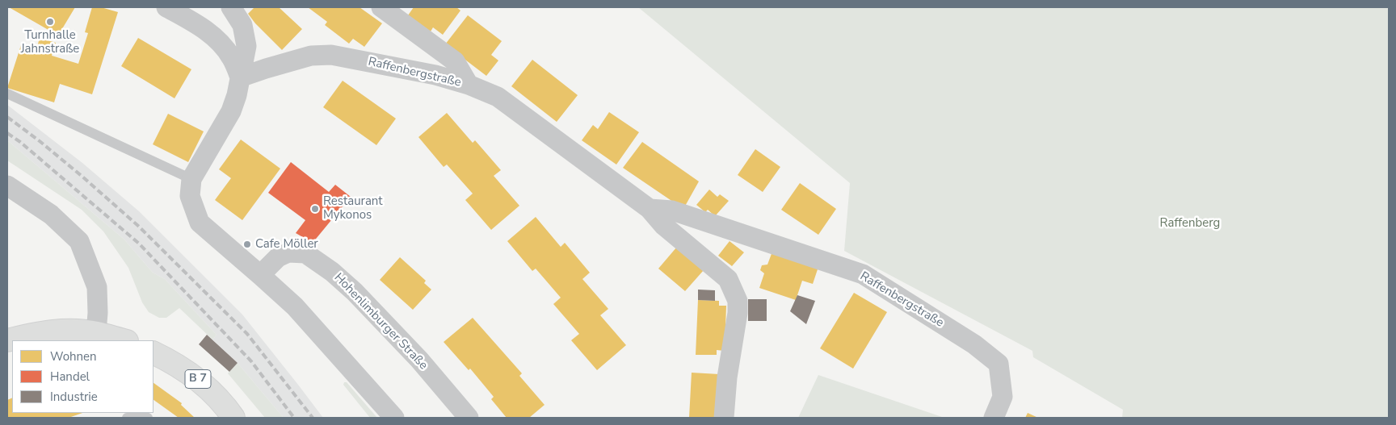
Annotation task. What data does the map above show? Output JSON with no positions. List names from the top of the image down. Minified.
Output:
{"streets":{"main road":["B 7"],"street":["Raffenbergstraße","Hohenlimburger Straße"]},"parks":["Raffenberg"],"places":["Turnhalle Jahnstraße","Restaurant Mykonos","Cafe Möller"],"legend":["Wohnen","Handel","Industrie"]}
